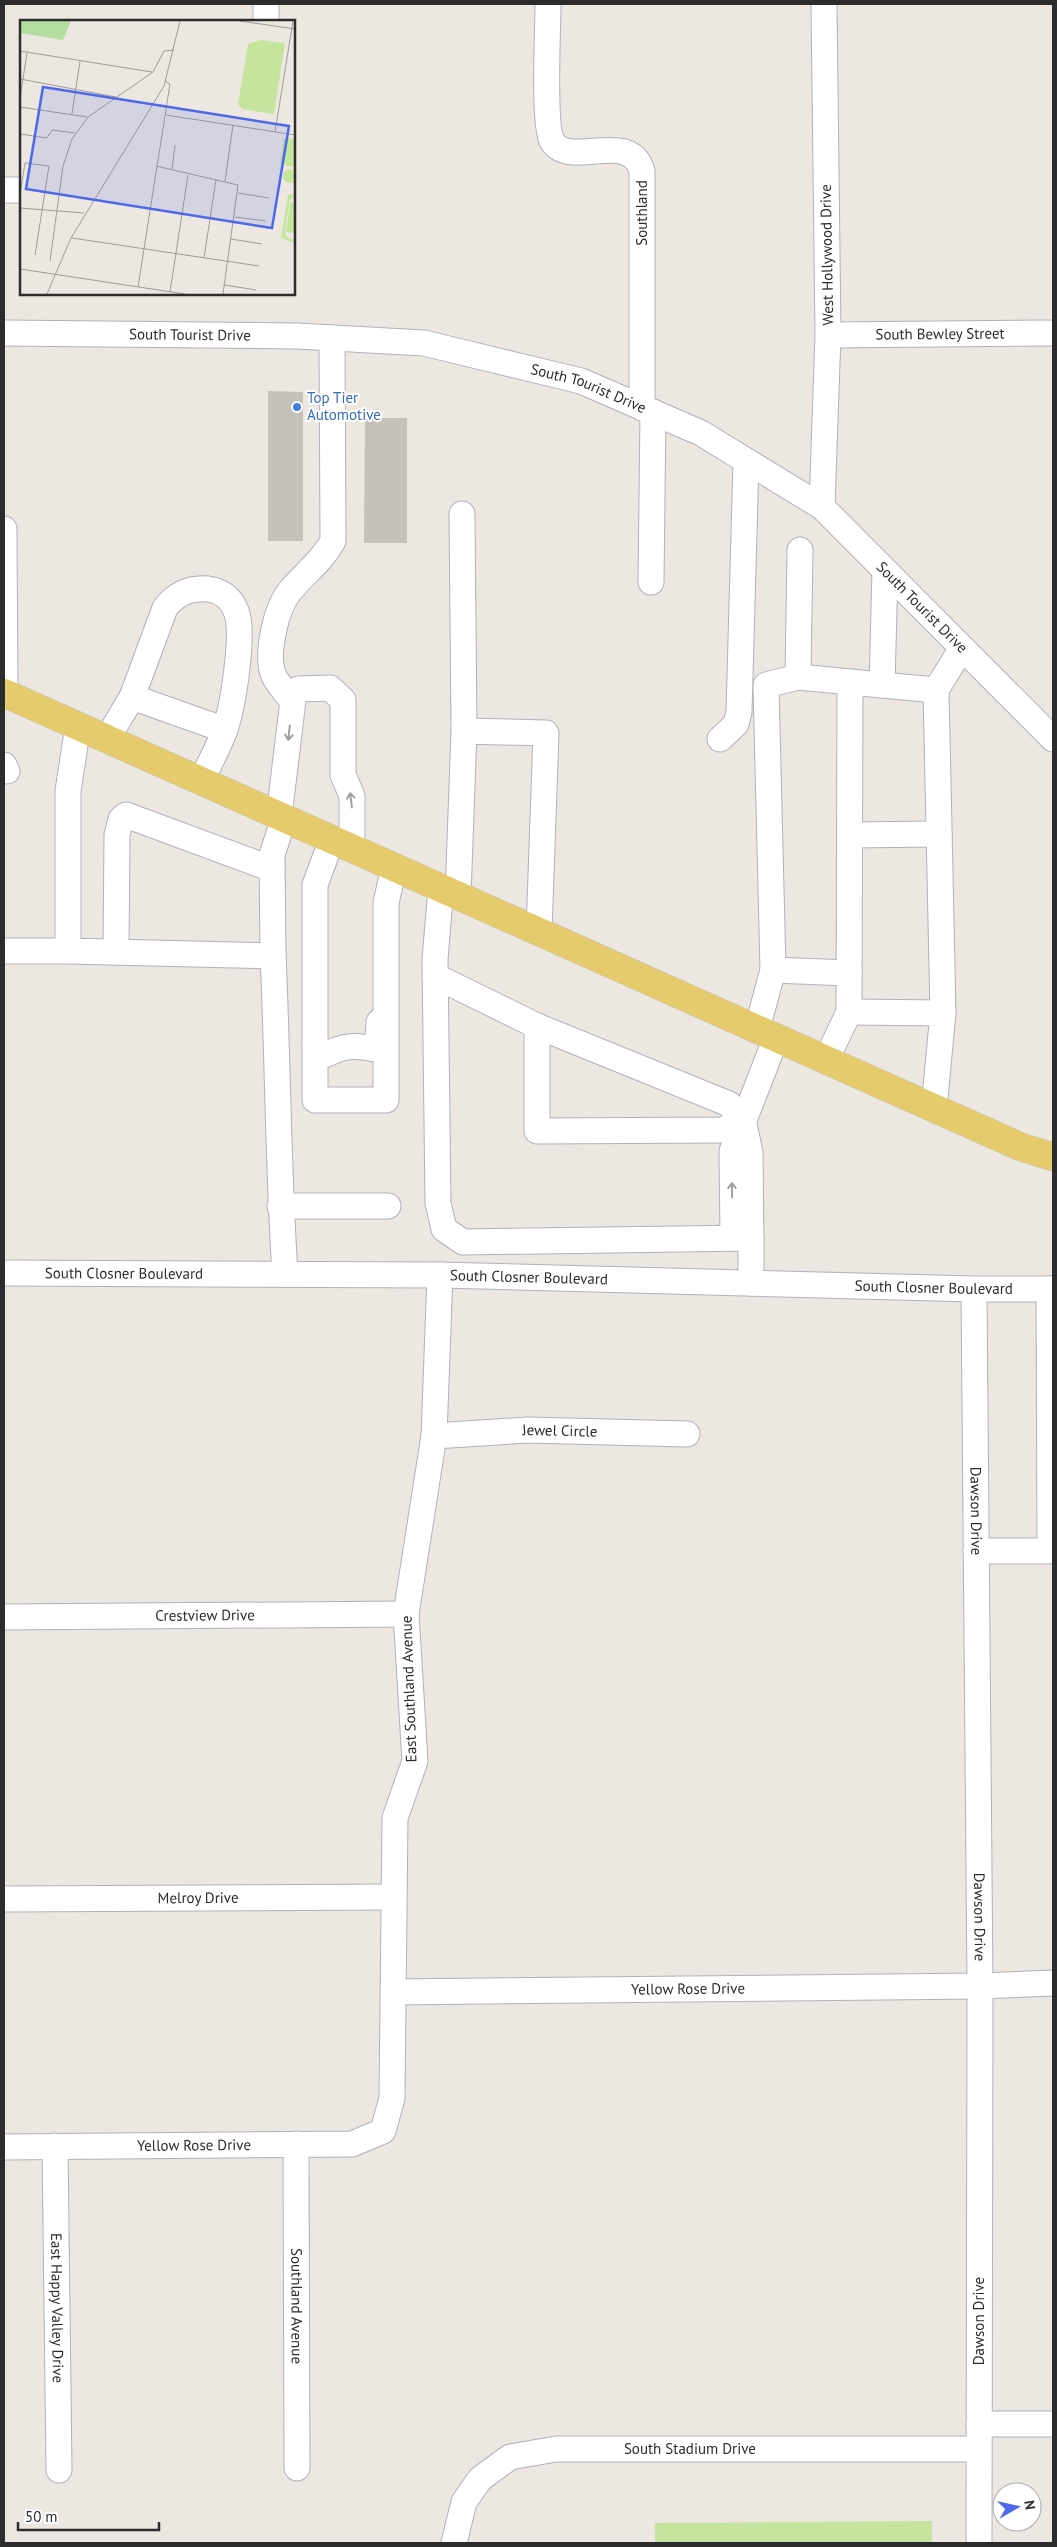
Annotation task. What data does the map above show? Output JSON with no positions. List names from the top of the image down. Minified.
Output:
{"streets":{"street":["Southland","West Hollywood Drive","South Bewley Street","South Tourist Drive","South Closner Boulevard","Jewel Circle","Dawson Drive","Crestview Drive","East Southland Avenue","Melroy Drive","Yellow Rose Drive","Southland Avenue","East Happy Valley Drive","South Stadium Drive"]},"crossings":[["Southland","South Tourist Drive"],["West Hollywood Drive","South Bewley Street"],["West Hollywood Drive","South Tourist Drive"],["South Closner Boulevard","Dawson Drive"],["South Closner Boulevard","East Southland Avenue"],["Jewel Circle","East Southland Avenue"],["Dawson Drive","Yellow Rose Drive"],["Dawson Drive","South Stadium Drive"],["Crestview Drive","East Southland Avenue"],["East Southland Avenue","Melroy Drive"],["East Southland Avenue","Yellow Rose Drive"],["Yellow Rose Drive","Southland Avenue"],["Yellow Rose Drive","East Happy Valley Drive"]],"places":["Top Tier Automotive"],"scale_bar":"50 m","north":"right"}
